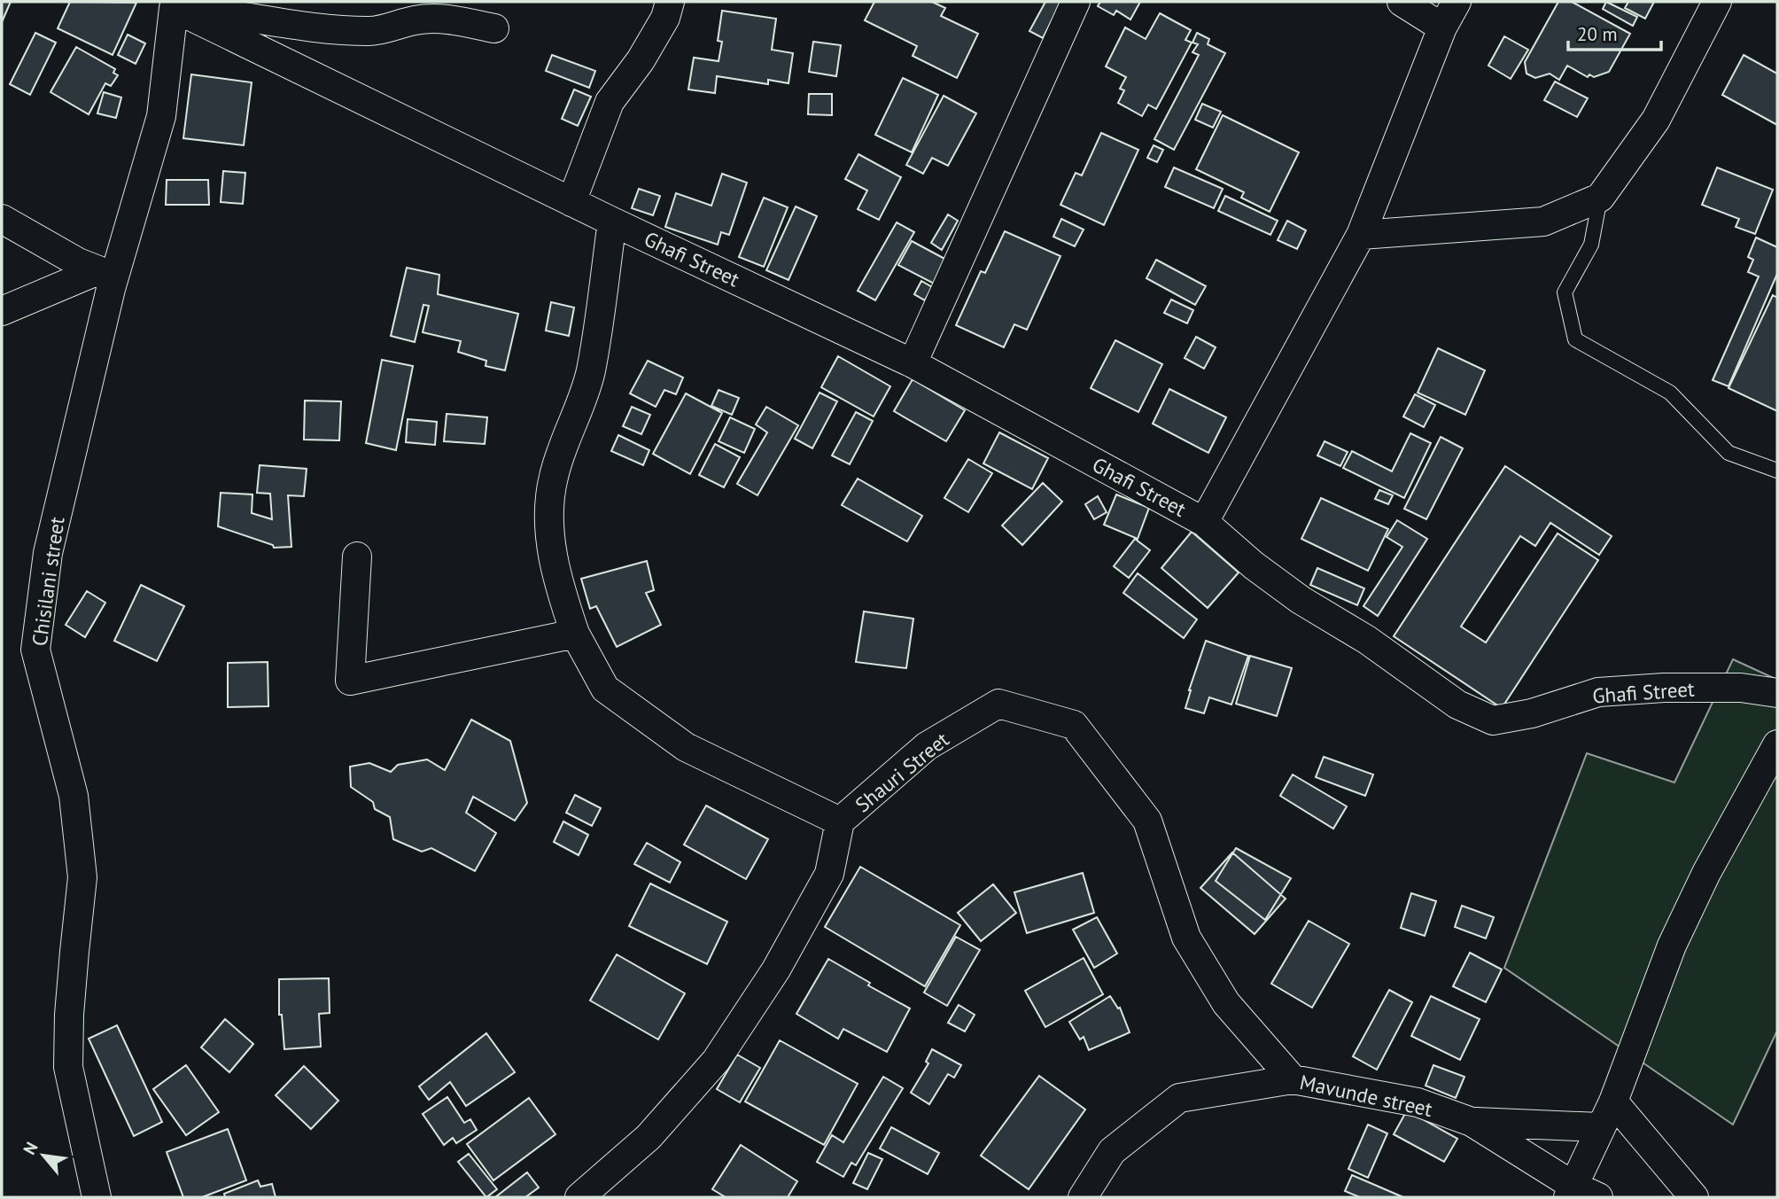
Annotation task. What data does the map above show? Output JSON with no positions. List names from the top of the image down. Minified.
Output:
{"streets":{"street":["Ghafi Street","Chisilani street","Shauri Street","Mavunde street"]},"crossings":[["Ghafi Street","Chisilani street"],["Ghafi Street","Shauri Street"],["Shauri Street","Mavunde street"]],"scale_bar":"20 m","north":"top left"}
